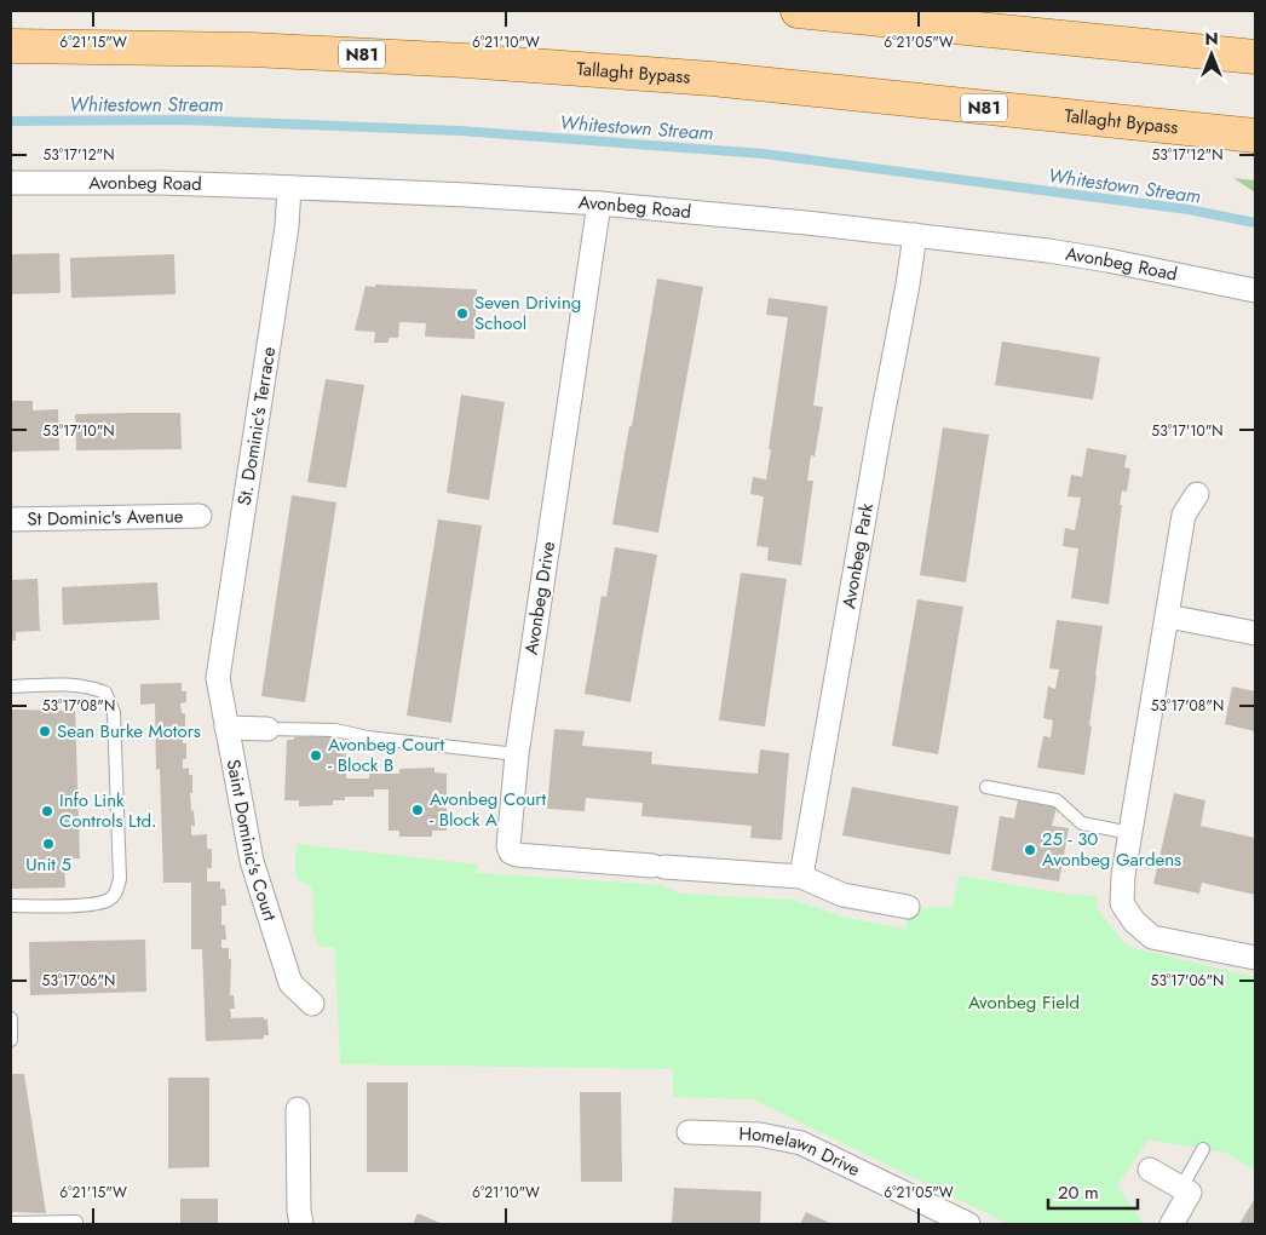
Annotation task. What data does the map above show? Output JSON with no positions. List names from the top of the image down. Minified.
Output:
{"streets":{"main road":["N81","Tallaght Bypass"],"street":["Avonbeg Road","St. Dominic's Terrace","St Dominic's Avenue","Avonbeg Park","Avonbeg Drive","Saint Dominic's Court","Homelawn Drive"]},"crossings":[["Avonbeg Road","St. Dominic's Terrace"],["Avonbeg Road","Avonbeg Park"],["Avonbeg Road","Avonbeg Drive"],["St. Dominic's Terrace","Saint Dominic's Court"],["Avonbeg Park","Avonbeg Drive"]],"water":["Whitestown Stream"],"parks":["Avonbeg Field"],"places":["Seven Driving School","Sean Burke Motors","Avonbeg Court - Block B","Avonbeg Court - Block A","Info Link Controls Ltd.","Unit 5","25 - 30 Avonbeg Gardens"],"scale_bar":"20 m","north":"top","coordinates":["6°21'15\"W","6°21'10\"W","6°21'05\"W","53°17'12\"N","53°17'10\"N","53°17'08\"N","53°17'06\"N"]}
